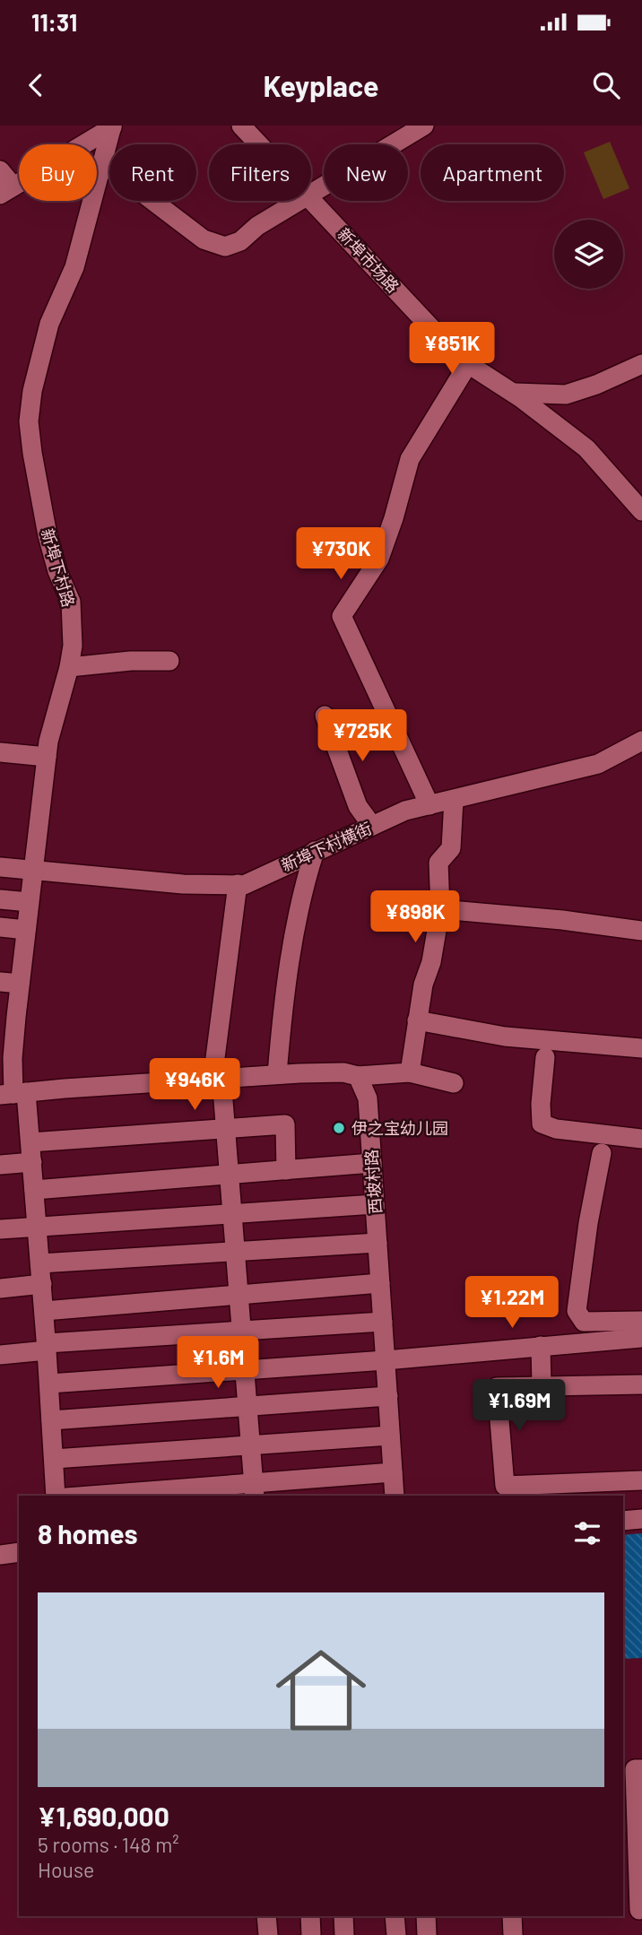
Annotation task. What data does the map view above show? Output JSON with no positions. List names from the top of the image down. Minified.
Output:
{"streets":{"street":["新埠市场路","新埠下村路","新埠下村横街","西坡村路"]},"crossings":[["新埠下村路","新埠下村横街"]],"places":["伊之宝幼儿园"],"page":{"status":"11:31","header":"Keyplace","chip":["Buy","Rent","Filters","New","Apartment"],"price":["¥851K","¥730K","¥725K","¥898K","¥946K","¥1.22M","¥1.6M","¥1.69M"],"heading":"8 homes","list":[{"name":"¥1,690,000","note":"5 rooms · 148 m² · House"}]}}
